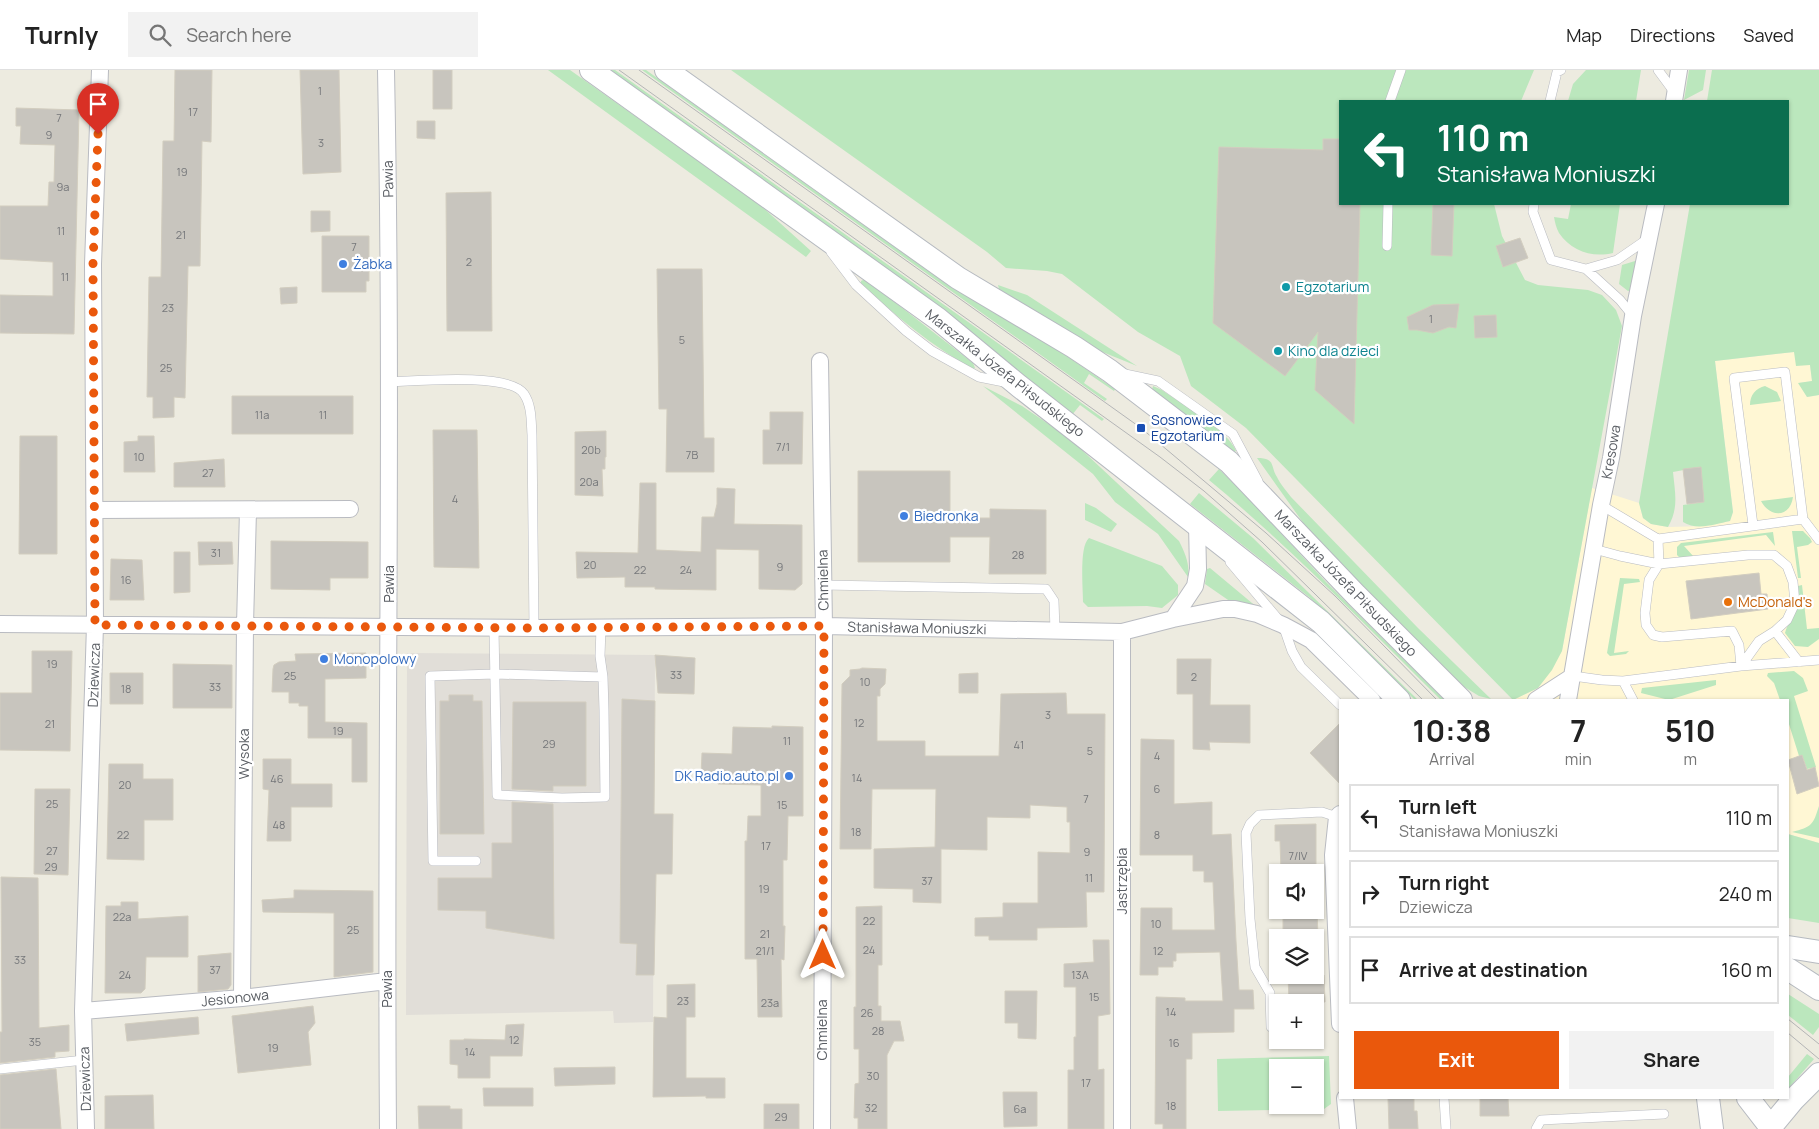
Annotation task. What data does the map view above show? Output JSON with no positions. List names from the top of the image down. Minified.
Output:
{"streets":{"main road":["Marszałka Józefa Piłsudskiego"],"street":["Pawia","Kresowa","Chmielna","Stanisława Moniuszki","Dziewicza","Wysoka","Jastrzębia","Jesionowa"]},"crossings":[["Pawia","Stanisława Moniuszki"],["Pawia","Jesionowa"],["Chmielna","Stanisława Moniuszki"],["Stanisława Moniuszki","Dziewicza"],["Stanisława Moniuszki","Wysoka"],["Stanisława Moniuszki","Jastrzębia"],["Dziewicza","Jesionowa"],["Wysoka","Jesionowa"]],"places":{"other":["Żabka","Egzotarium","Kino dla dzieci","Biedronka","McDonald's","Monopolowy","DK Radio.auto.pl"],"transit":["Sosnowiec Egzotarium"]},"house_numbers":["1","17","7","9","3","19","9a","11","21","7","2","11","23","1","5","25","11a","11","7/1","20b","7B","10","27","20a","4","31","28","20","9","22","24","16","19","33","25","2","10","33","18","3","12","21","19","11","29","41","5","4","14","46","20","6","7","25","15","48","18","22","8","17","27","9","7/IV","29","11","37","19","22a","22","10","25","21","24","21/1","12","33","37","24","13A","15","23","23a","14","26","28","12","35","16","19","14","30","17","18","32","6a","29"],"page":{"header":"Turnly","search":"Search here","nav":["Map","Directions","Saved"],"turn":["110 m","Stanisława Moniuszki"],"eta":["10:38","Arrival","7","min","510","m"],"list":[{"name":"Turn left","note":"Stanisława Moniuszki","value":"110 m"},{"name":"Turn right","note":"Dziewicza","value":"240 m"},{"name":"Arrive at destination","value":"160 m"}],"map_buttons":["+","−"],"buttons":["Exit","Share"]}}
